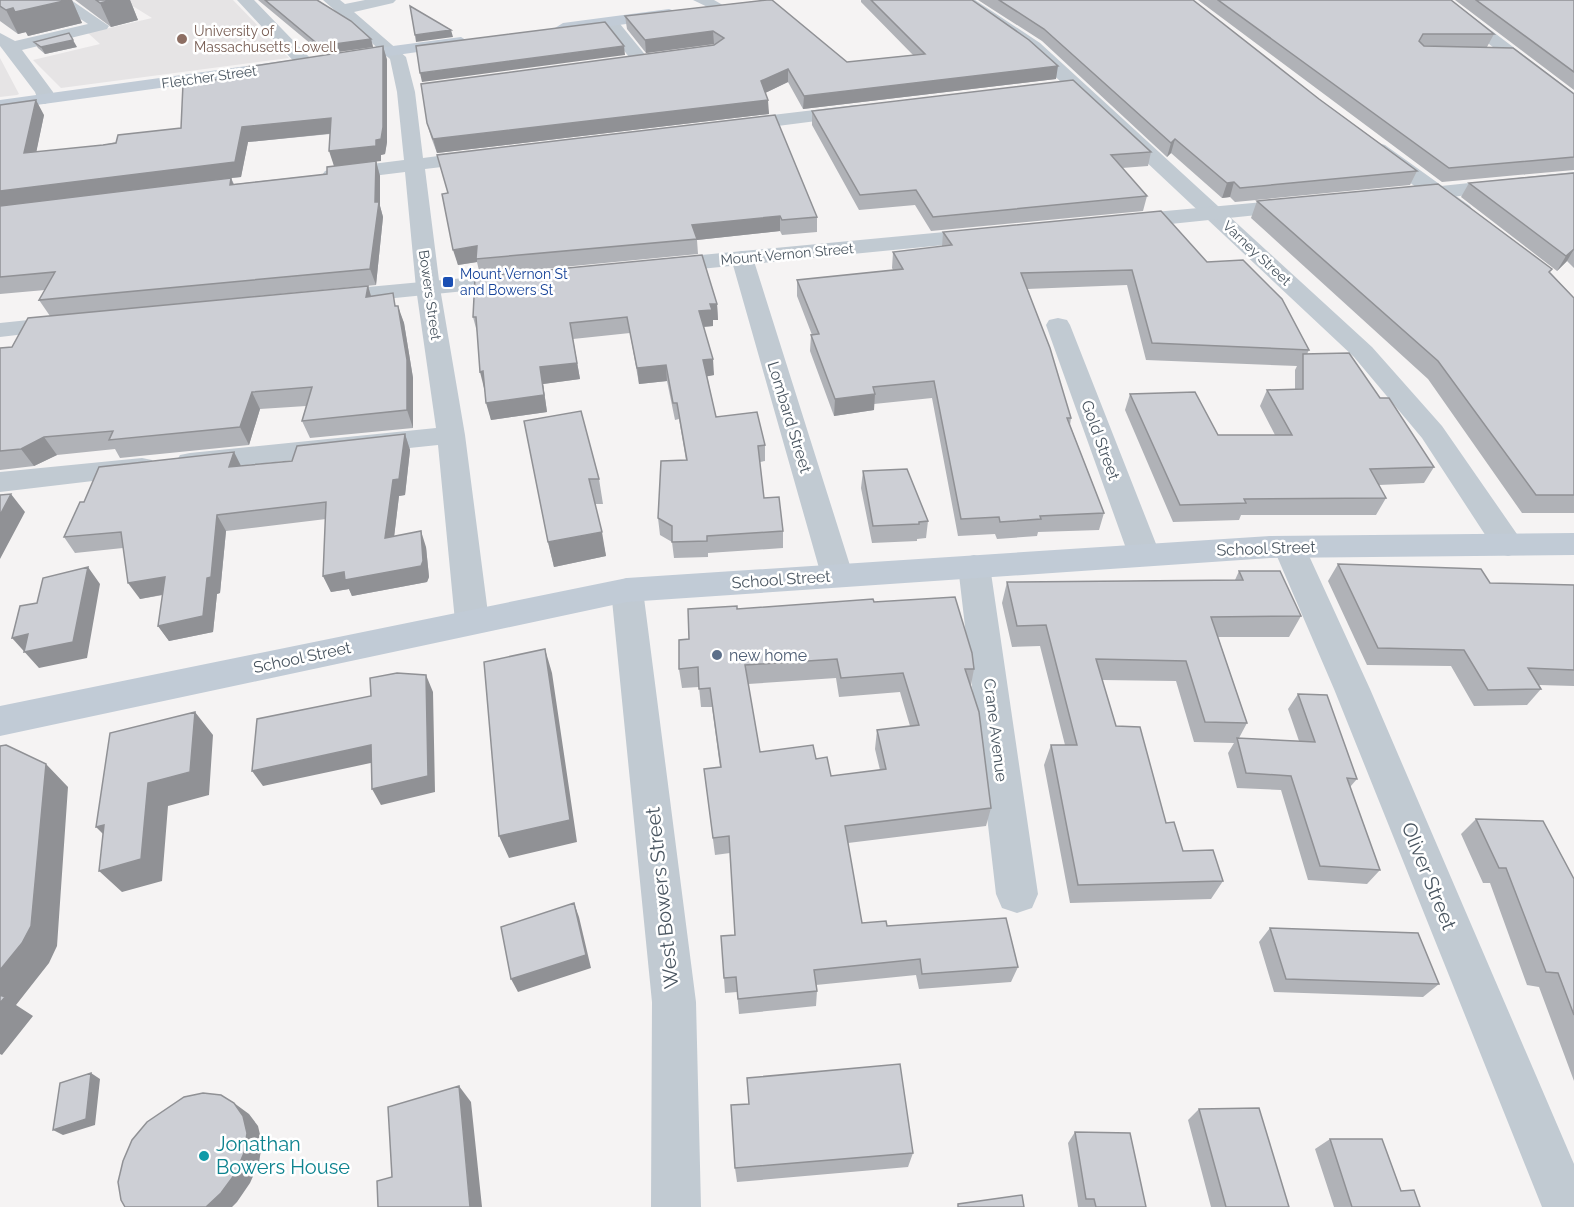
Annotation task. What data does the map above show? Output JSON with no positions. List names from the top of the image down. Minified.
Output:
{"streets":{"main road":["Fletcher Street","School Street"],"street":["Varney Street","Mount Vernon Street","Bowers Street","Lombard Street","Gold Street","Crane Avenue","Oliver Street","West Bowers Street"]},"crossings":[["Fletcher Street","Bowers Street"],["Varney Street","School Street"],["Mount Vernon Street","Lombard Street"],["Bowers Street","School Street"],["Lombard Street","School Street"],["Gold Street","School Street"],["School Street","Crane Avenue"],["School Street","Oliver Street"],["School Street","West Bowers Street"]],"places":{"other":["University of Massachusetts Lowell","new home","Jonathan Bowers House"],"transit":["Mount Vernon St and Bowers St"]}}
